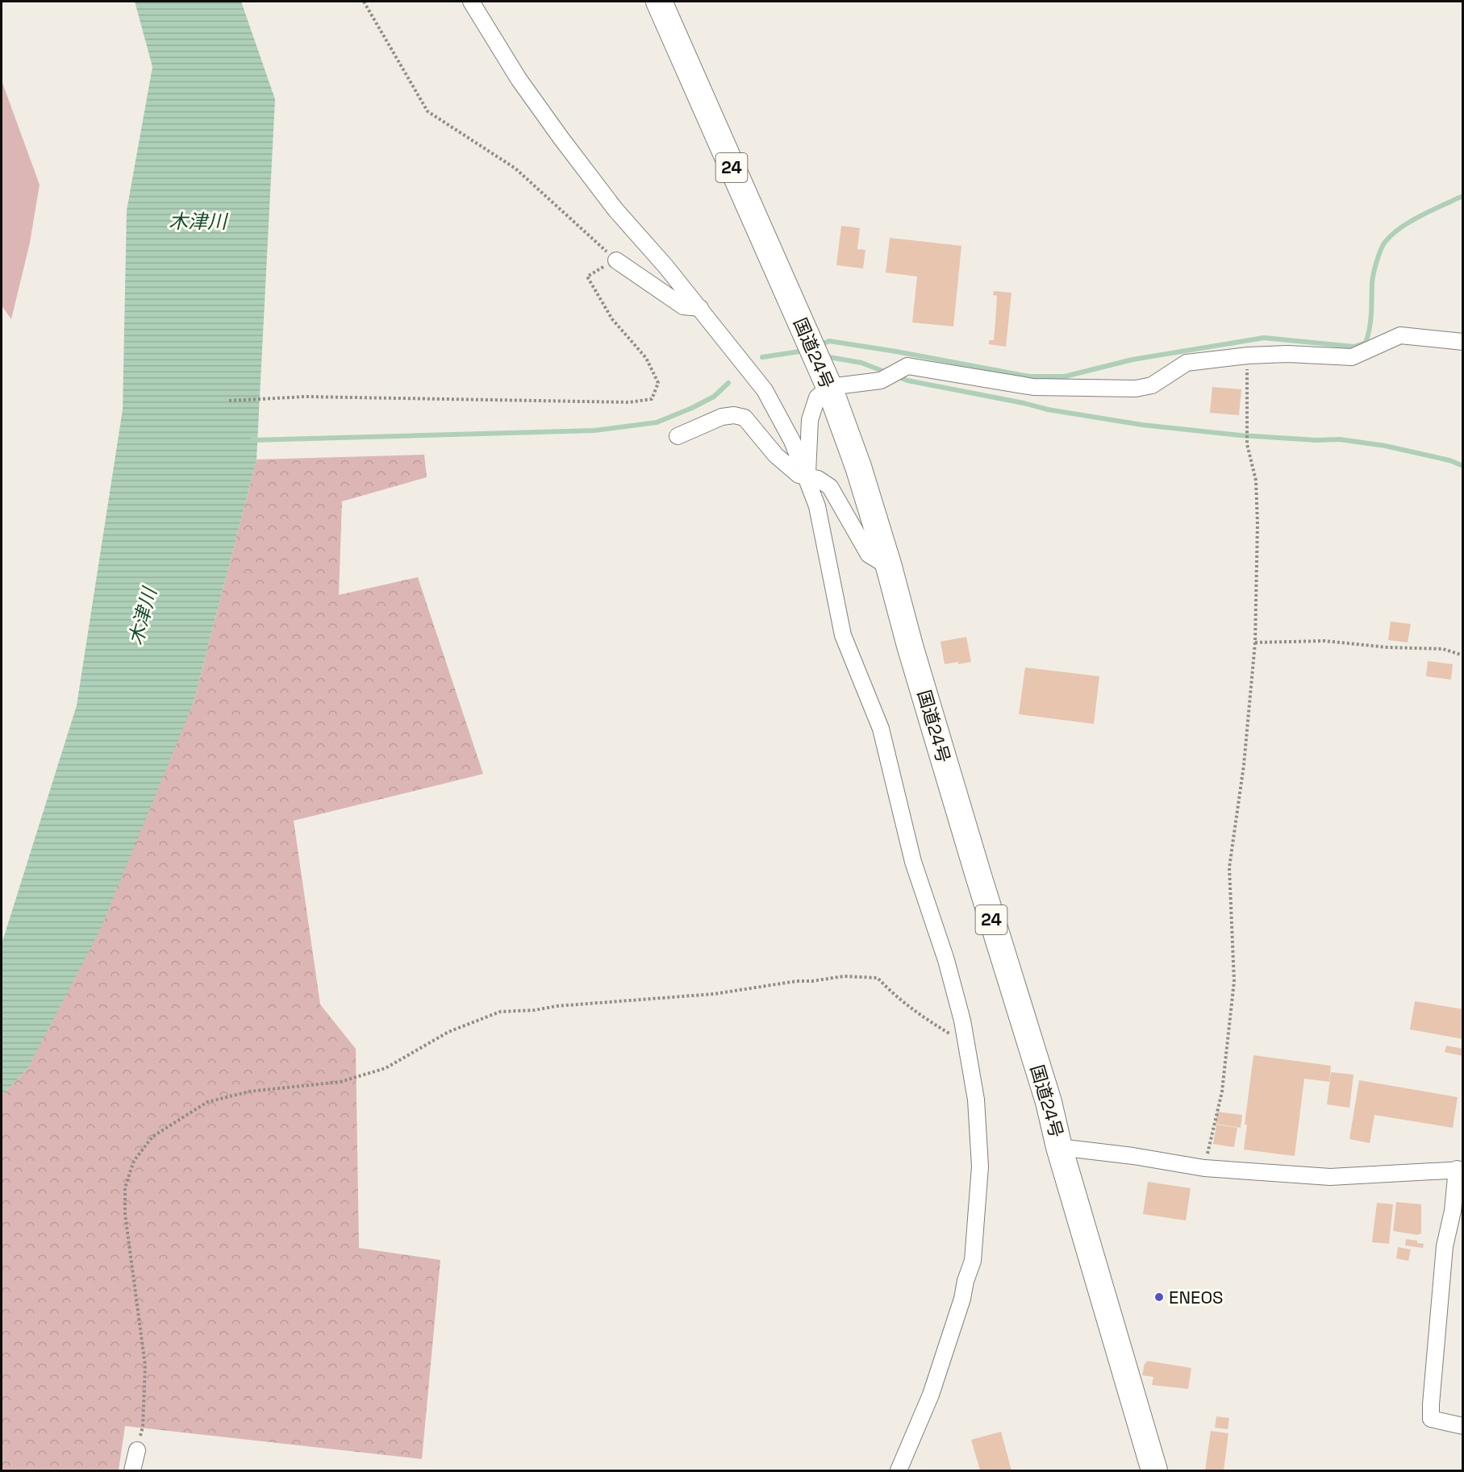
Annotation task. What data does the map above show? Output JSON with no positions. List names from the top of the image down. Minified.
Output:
{"streets":{"highway":["24","国道24号"]},"water":["木津川"],"places":["ENEOS"]}
